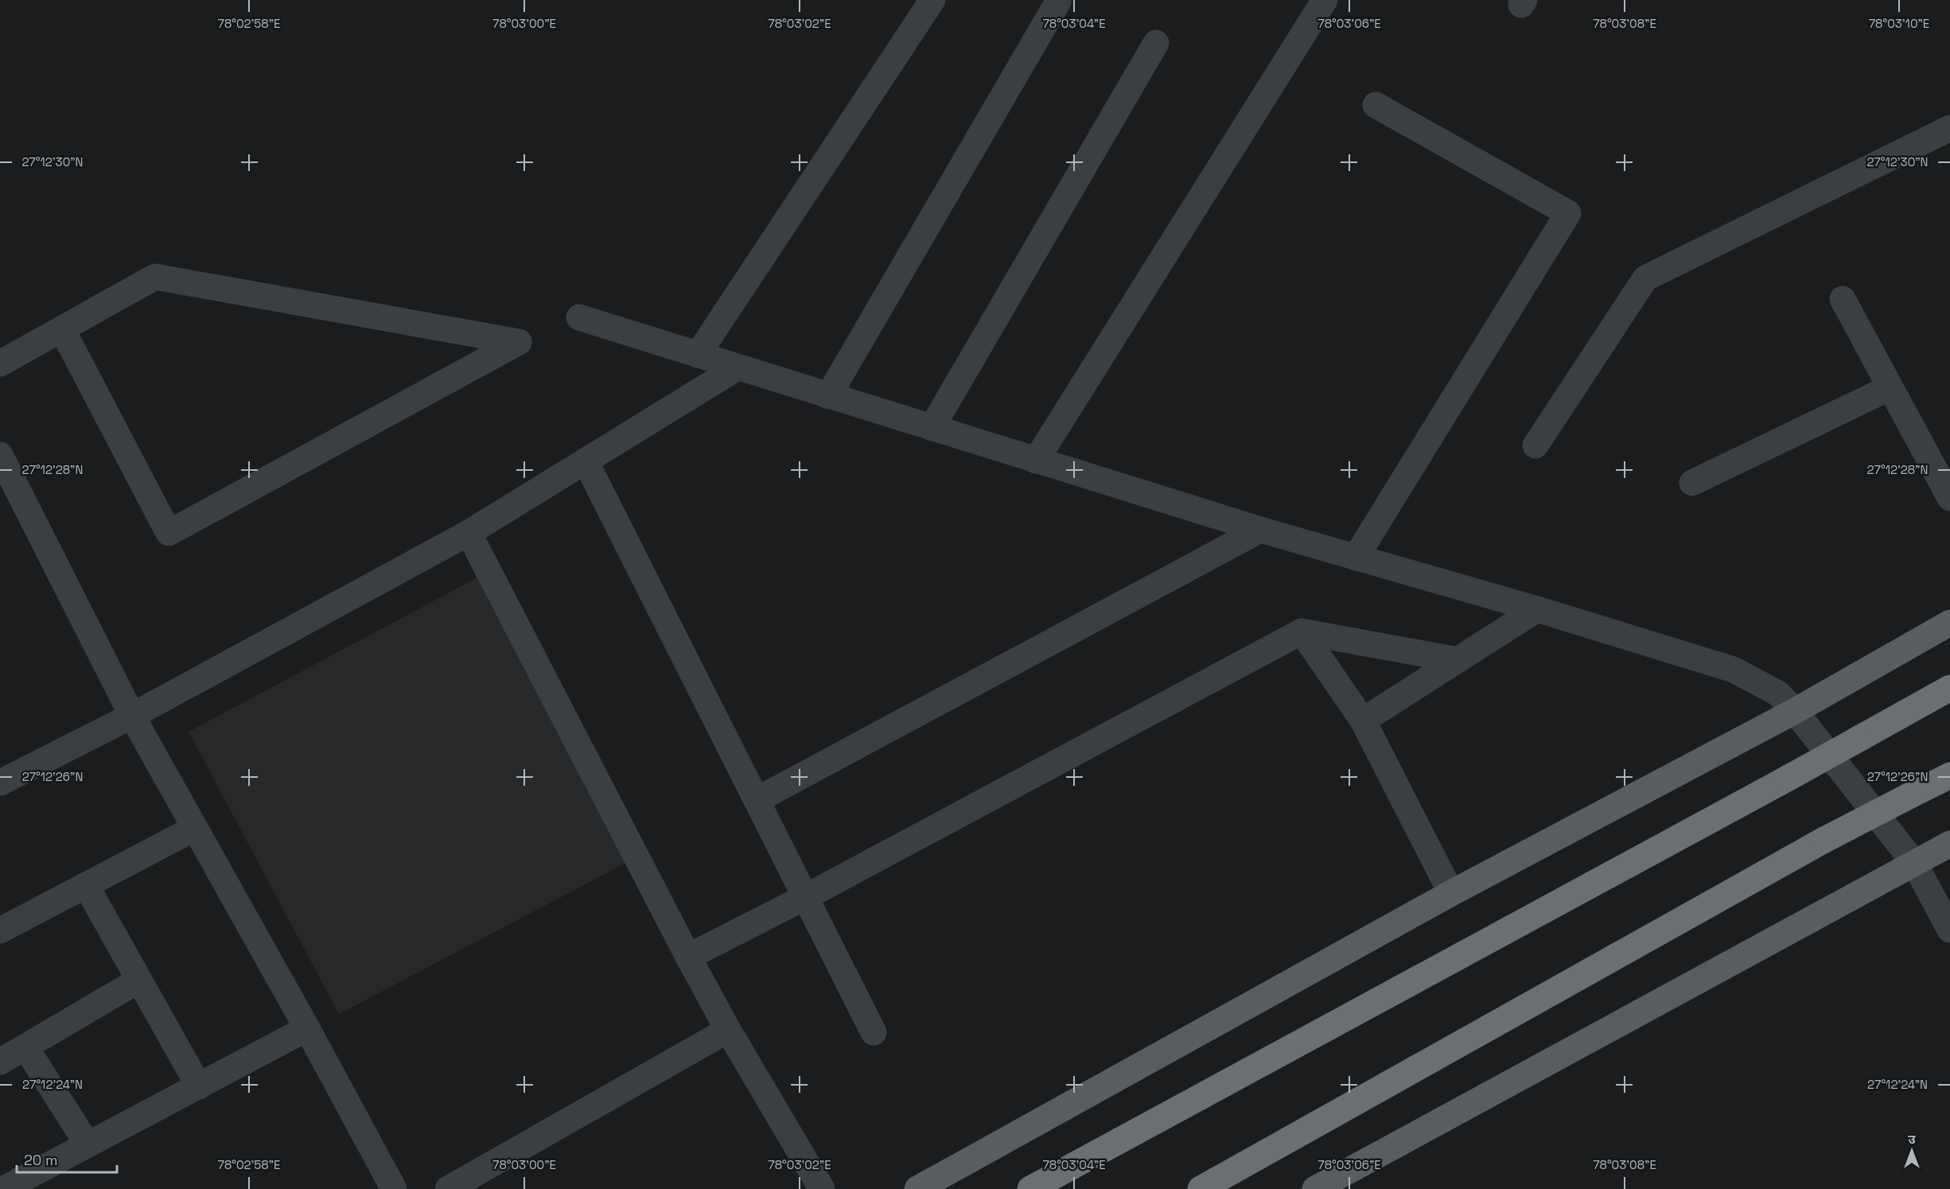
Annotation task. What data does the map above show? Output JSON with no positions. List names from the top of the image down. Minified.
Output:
{"scale_bar":"20 m","north":"top","coordinates":["78°02'58\"E","78°03'00\"E","78°03'02\"E","78°03'04\"E","78°03'06\"E","78°03'08\"E","78°03'10\"E","27°12'30\"N","27°12'28\"N","27°12'26\"N","27°12'24\"N"]}
